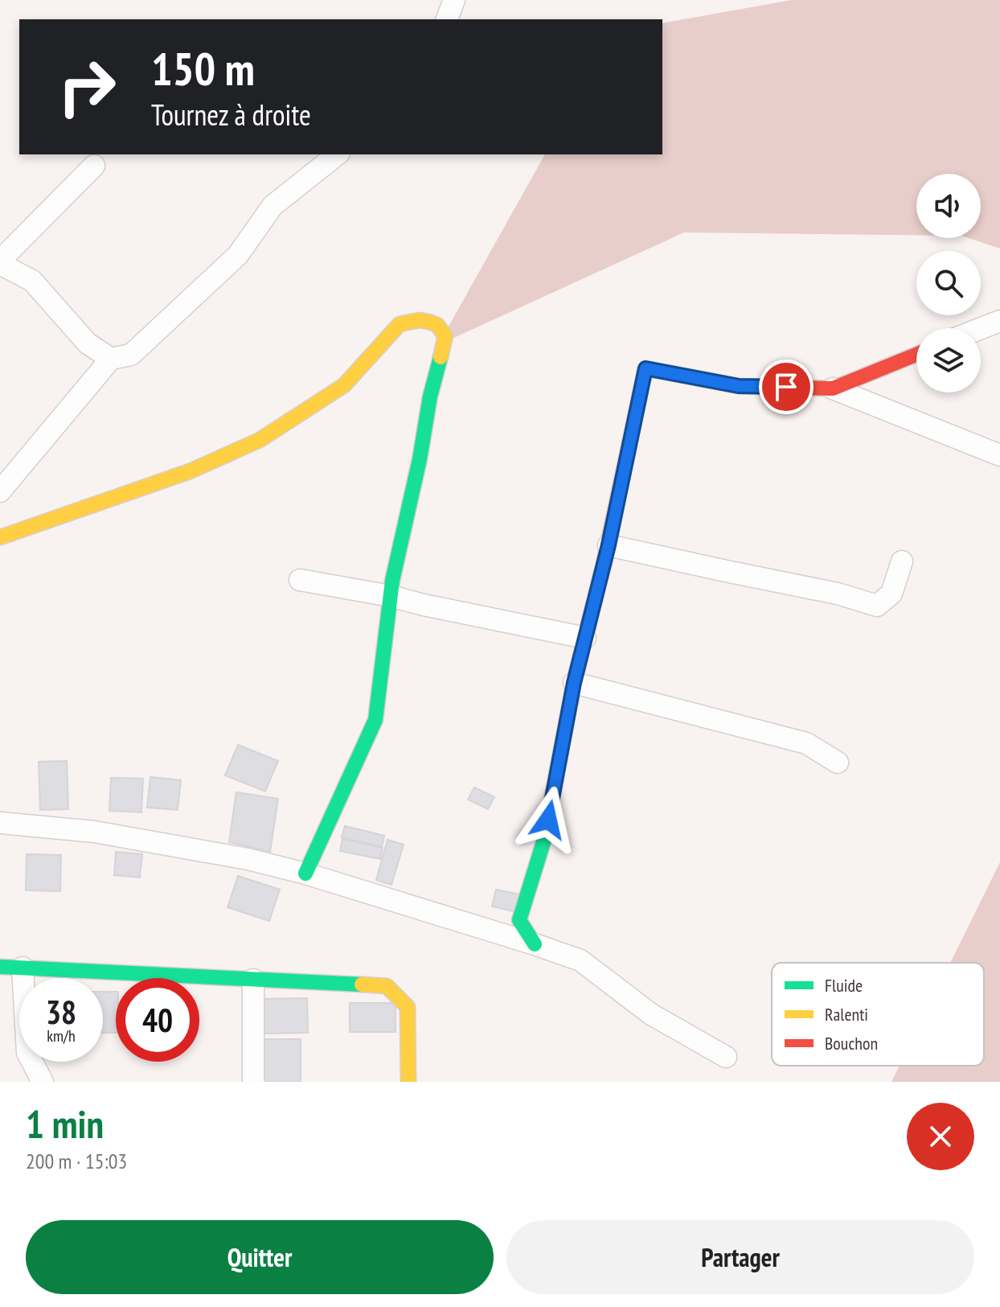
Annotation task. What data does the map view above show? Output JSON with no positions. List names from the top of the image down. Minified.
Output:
{"legend":["Fluide","Ralenti","Bouchon"],"page":{"turn":["150 m","Tournez à droite"],"speed":"38 km/h","limit":"40","heading":["1 min","200 m · 15:03"],"buttons":["Quitter","Partager"]}}
